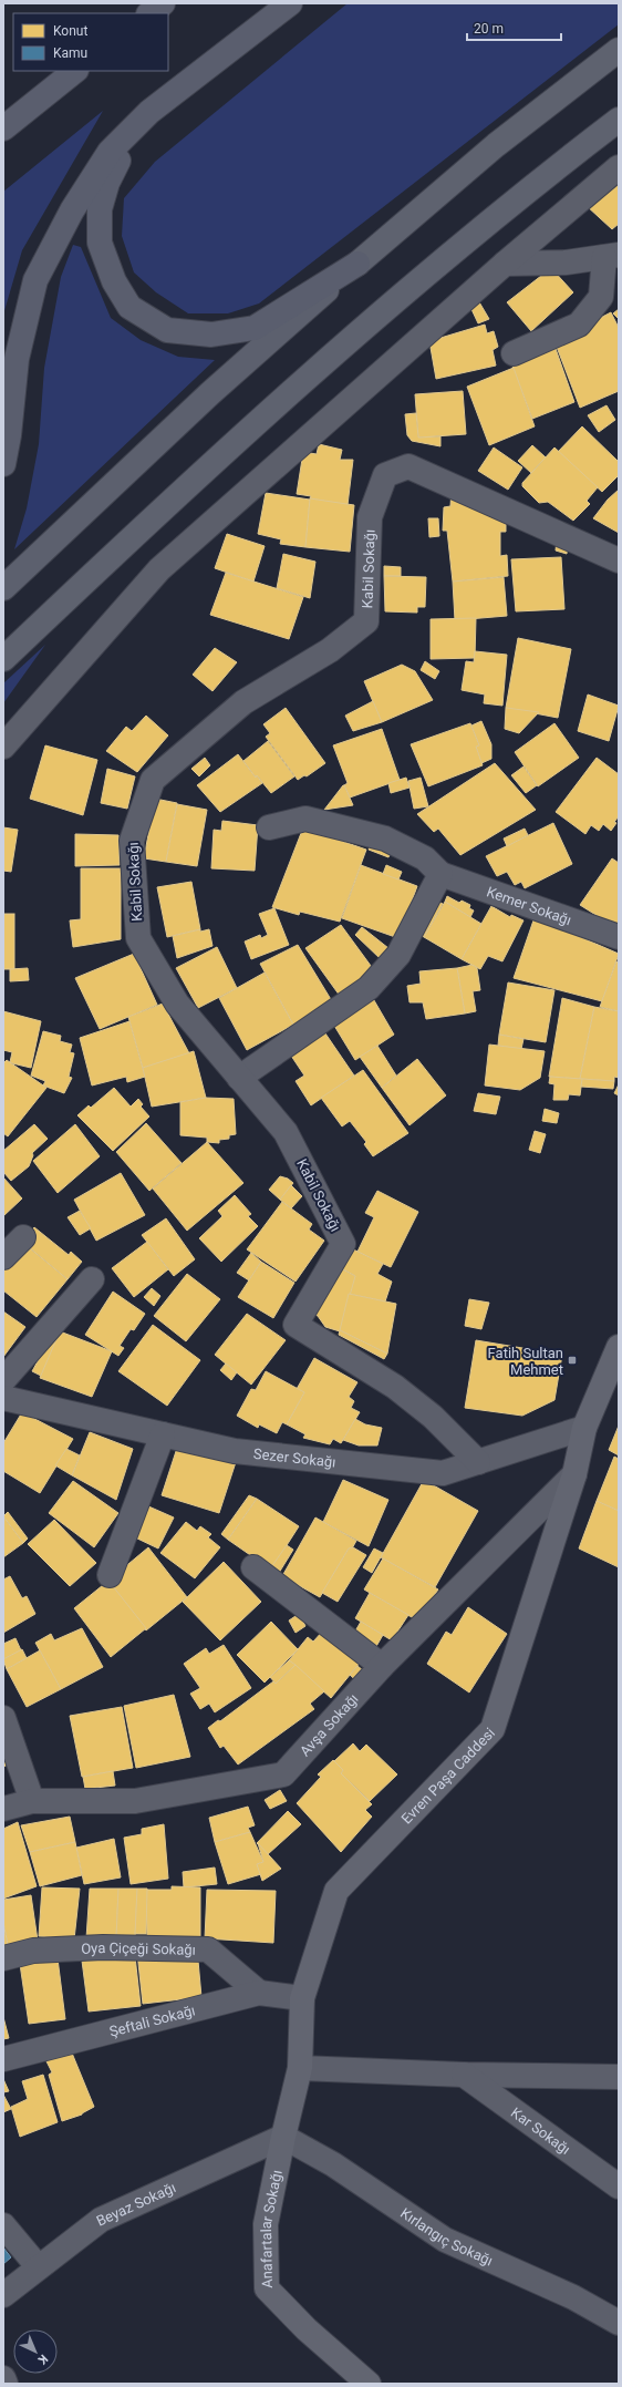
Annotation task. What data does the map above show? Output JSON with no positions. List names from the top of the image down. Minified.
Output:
{"streets":{"main road":["Evren Paşa Caddesi","Anafartalar Sokağı"],"street":["Kabil Sokağı","Kemer Sokağı","Sezer Sokağı","Avşa Sokağı","Oya Çiçeği Sokağı","Şeftali Sokağı","Kar Sokağı","Beyaz Sokağı","Kırlangıç Sokağı"]},"crossings":[["Kabil Sokağı","Sezer Sokağı"],["Sezer Sokağı","Evren Paşa Caddesi"],["Avşa Sokağı","Evren Paşa Caddesi"],["Evren Paşa Caddesi","Şeftali Sokağı"],["Evren Paşa Caddesi","Beyaz Sokağı"],["Evren Paşa Caddesi","Anafartalar Sokağı"],["Evren Paşa Caddesi","Kırlangıç Sokağı"],["Oya Çiçeği Sokağı","Şeftali Sokağı"],["Beyaz Sokağı","Anafartalar Sokağı"],["Beyaz Sokağı","Kırlangıç Sokağı"],["Anafartalar Sokağı","Kırlangıç Sokağı"]],"places":{"transit":["Fatih Sultan Mehmet"]},"legend":["Konut","Kamu"],"scale_bar":"20 m","north":"bottom right"}
